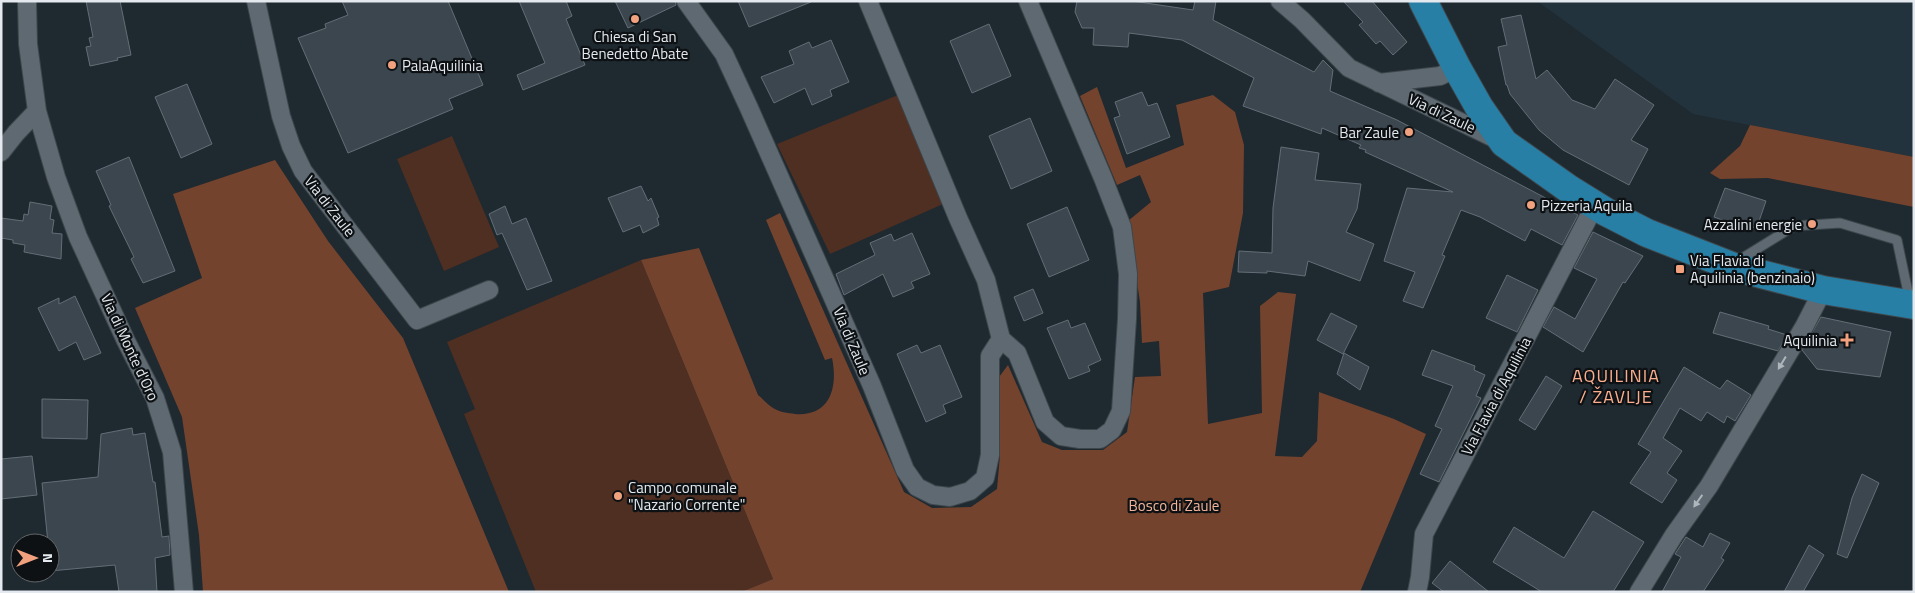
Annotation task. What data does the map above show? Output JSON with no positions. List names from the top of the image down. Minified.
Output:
{"streets":{"street":["Via di Zaule","Via di Monte d'Oro","Via Flavia di Aquilinia"]},"districts":["AQUILINIA / ŽAVLJE"],"parks":["Bosco di Zaule"],"places":{"other":["Chiesa di San Benedetto Abate","PalaAquilinia","Bar Zaule","Pizzeria Aquila","Azzalini energie","Campo comunale \"Nazario Corrente\""],"transit":["Via Flavia di Aquilinia (benzinaio)"],"health":["Aquilinia"]},"north":"right"}
